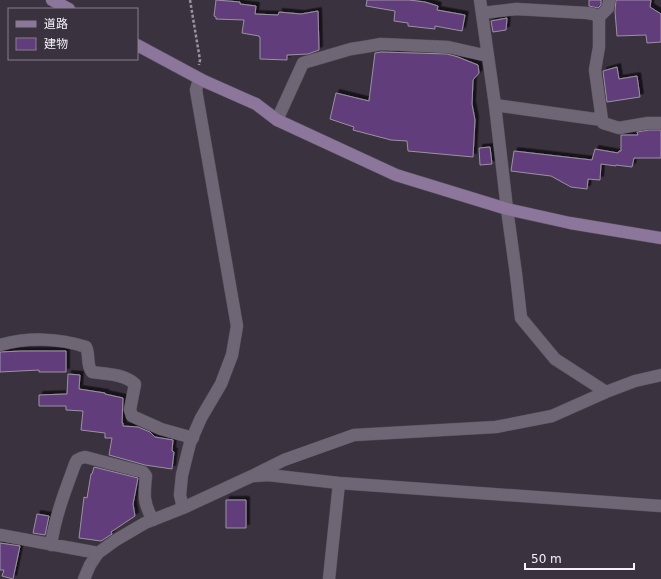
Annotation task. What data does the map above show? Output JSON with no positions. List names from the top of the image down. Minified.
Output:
{"legend":["道路","建物"],"scale_bar":"50 m"}
